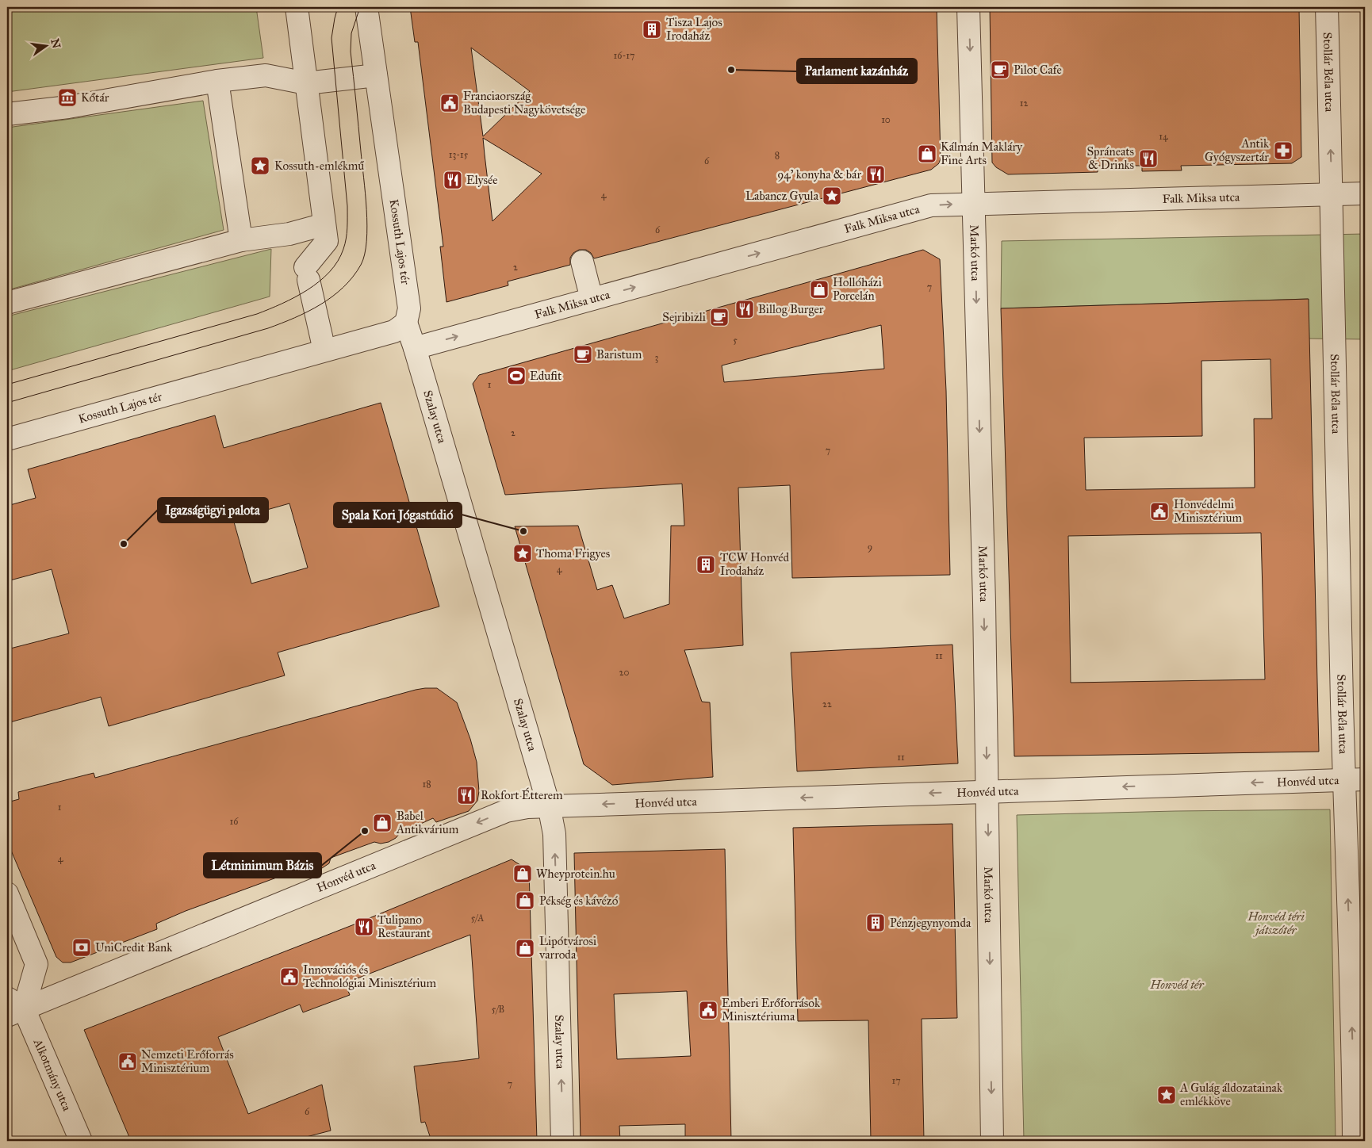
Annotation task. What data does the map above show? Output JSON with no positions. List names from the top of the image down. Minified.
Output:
{"streets":{"street":["Stollár Béla utca","Falk Miksa utca","Kossuth Lajos tér","Markó utca","Szalay utca","Honvéd utca","Alkotmány utca"]},"crossings":[["Stollár Béla utca","Falk Miksa utca"],["Stollár Béla utca","Honvéd utca"],["Falk Miksa utca","Markó utca"],["Falk Miksa utca","Szalay utca"],["Kossuth Lajos tér","Szalay utca"],["Markó utca","Honvéd utca"],["Szalay utca","Honvéd utca"],["Honvéd utca","Alkotmány utca"]],"one_way":["Falk Miksa utca","Markó utca","Szalay utca","Honvéd utca"],"parks":["Honvéd téri játszótér","Honvéd tér"],"places":{"building":["Tisza Lajos Irodaház","TCW Honvéd Irodaház","Pénzjegynyomda"],"other":["Parlament kazánház","Spala Kori Jógastúdió","Igazságügyi palota","Létminimum Bázis"],"cafe":["Pilot Cafe","Sejribizli","Baristum"],"museum":["Kőtár"],"public building":["Franciaország Budapesti Nagykövetsége","Honvédelmi Minisztérium","Innovációs és Technológiai Minisztérium","Emberi Erőforrások Minisztériuma","Nemzeti Erőforrás Minisztérium"],"pharmacy":["Antik Gyógyszertár"],"shop":["Kálmán Makláry Fine Arts","Hollóházi Porcelán","Babel Antikvárium","Wheyprotein.hu","Pékség és kávézó","Lipótvárosi varroda"],"restaurant":["Spráneats & Drinks","94' konyha & bár","Elysée","Billog Burger","Rokfort Étterem","Tulipano Restaurant"],"place":["Kossuth-emlékmű","Labancz Gyula","Thoma Frigyes","A Gulág áldozatainak emlékköve"],"sports":["Edufit"],"bank":["UniCredit Bank"]},"house_numbers":["16-17","12","10","14","13-15","8","6","4","6","2","7","5","3","1","2","7","9","4","11","20","22","11","18","1","16","4","5/A","5/B","17","7","6"],"north":"right"}
